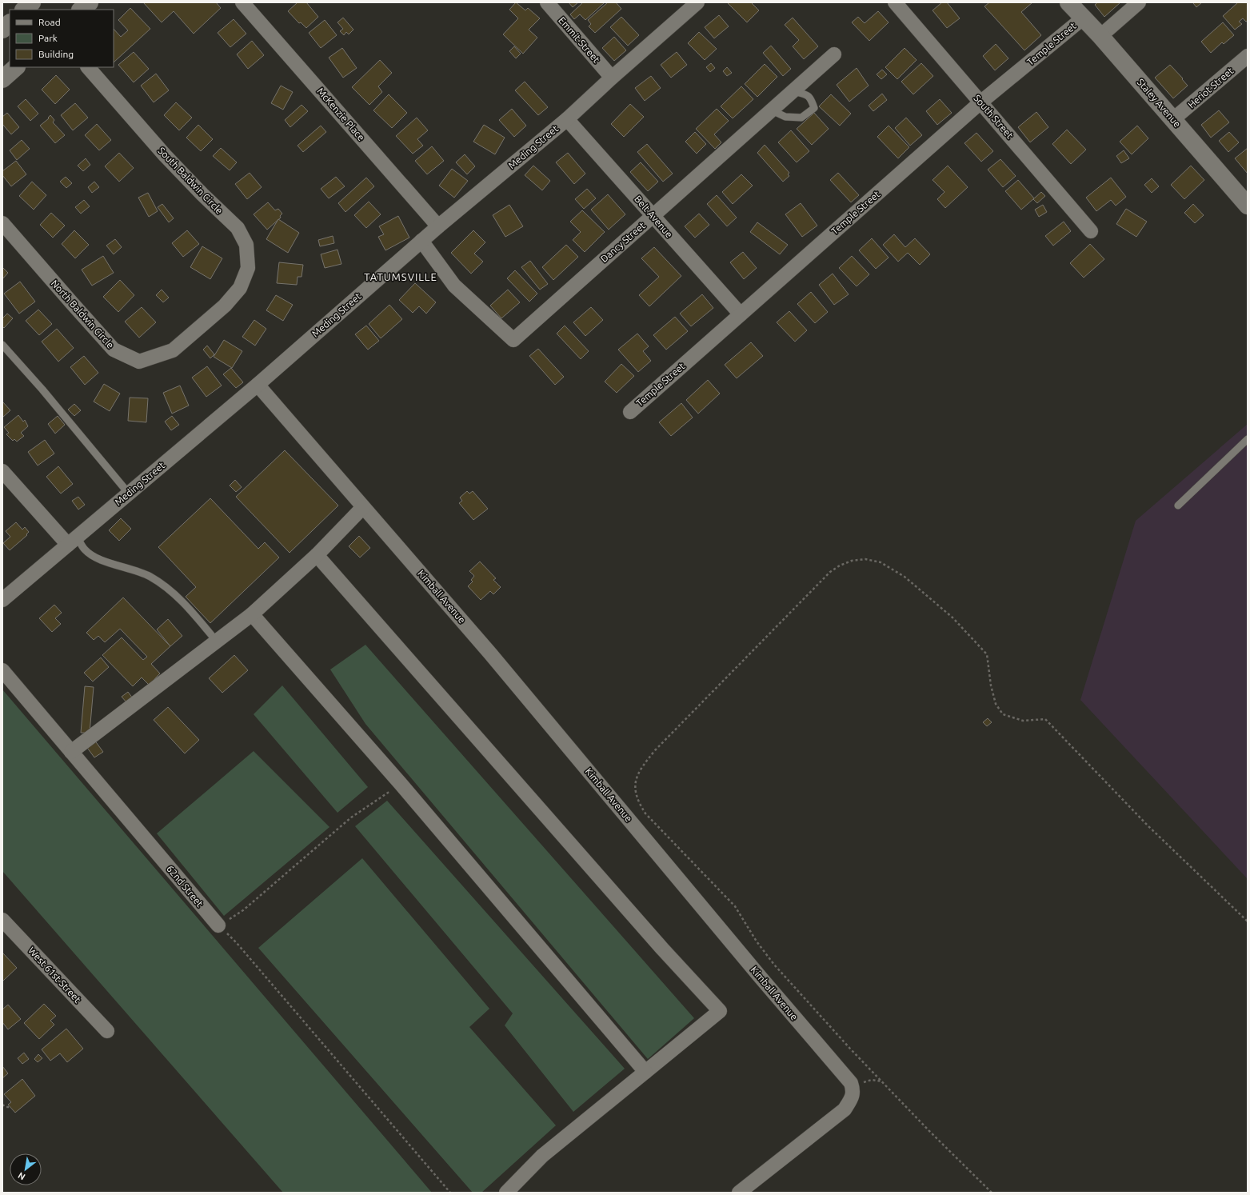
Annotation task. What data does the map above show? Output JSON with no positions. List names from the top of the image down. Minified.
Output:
{"streets":{"street":["Emmit Street","Temple Street","Heriot Street","Staley Avenue","McKenzie Place","South Street","Meding Street","South Baldwin Circle","Belt Avenue","Dancy Street","North Baldwin Circle","Kimball Avenue","62nd Street","West 61st Street"]},"crossings":[["Emmit Street","Meding Street"],["Temple Street","Staley Avenue"],["Temple Street","South Street"],["Temple Street","Belt Avenue"],["Heriot Street","Staley Avenue"],["McKenzie Place","Meding Street"],["Meding Street","Belt Avenue"],["Meding Street","Dancy Street"],["Meding Street","Kimball Avenue"],["South Baldwin Circle","North Baldwin Circle"],["Belt Avenue","Dancy Street"]],"districts":["TATUMSVILLE"],"legend":["Road","Park","Building"],"north":"bottom left"}
